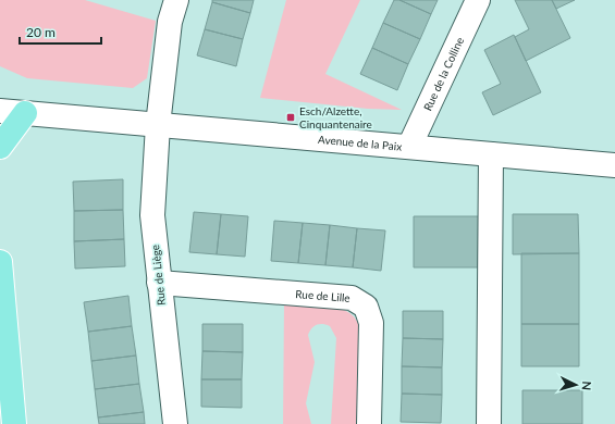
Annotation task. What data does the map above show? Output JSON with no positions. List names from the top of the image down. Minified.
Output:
{"streets":{"street":["Rue de la Colline","Avenue de la Paix","Rue de Liège","Rue de Lille"]},"crossings":[["Rue de la Colline","Avenue de la Paix"],["Avenue de la Paix","Rue de Liège"],["Rue de Liège","Rue de Lille"]],"places":{"transit":["Esch/Alzette, Cinquantenaire"]},"scale_bar":"20 m","north":"right"}
